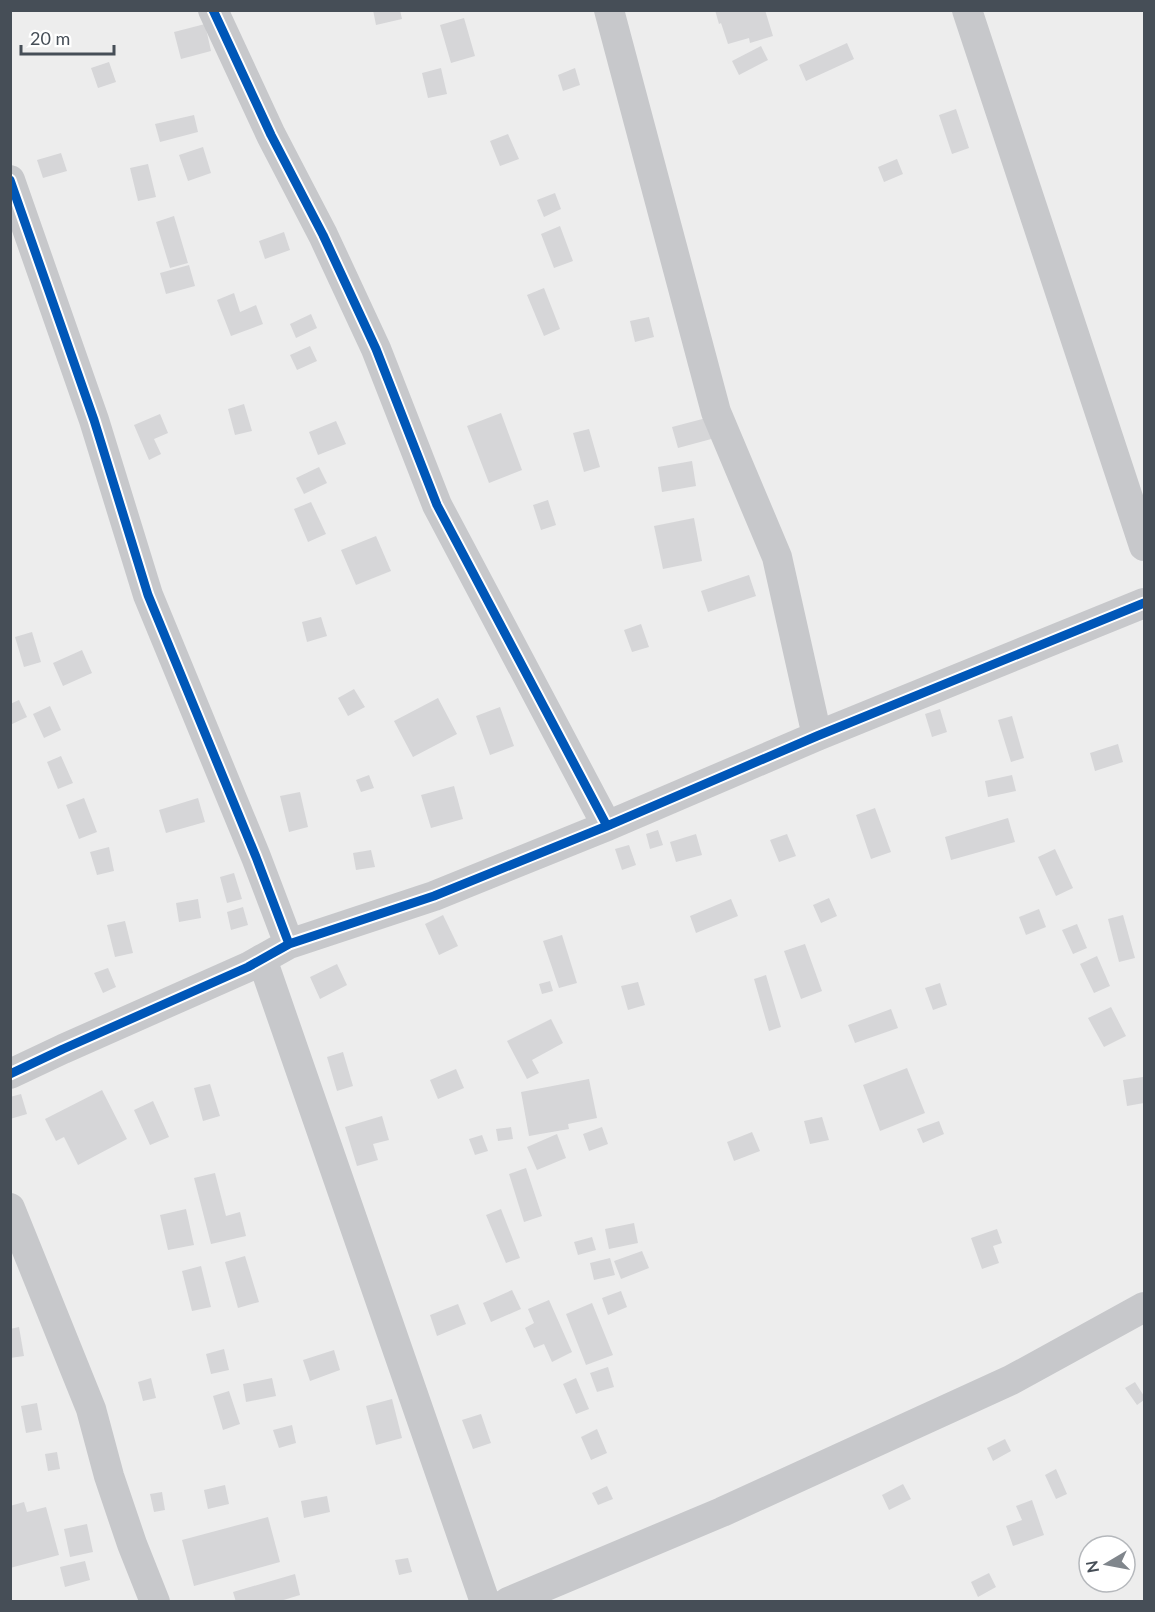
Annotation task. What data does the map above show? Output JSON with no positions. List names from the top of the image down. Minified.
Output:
{"scale_bar":"20 m","north":"left"}
